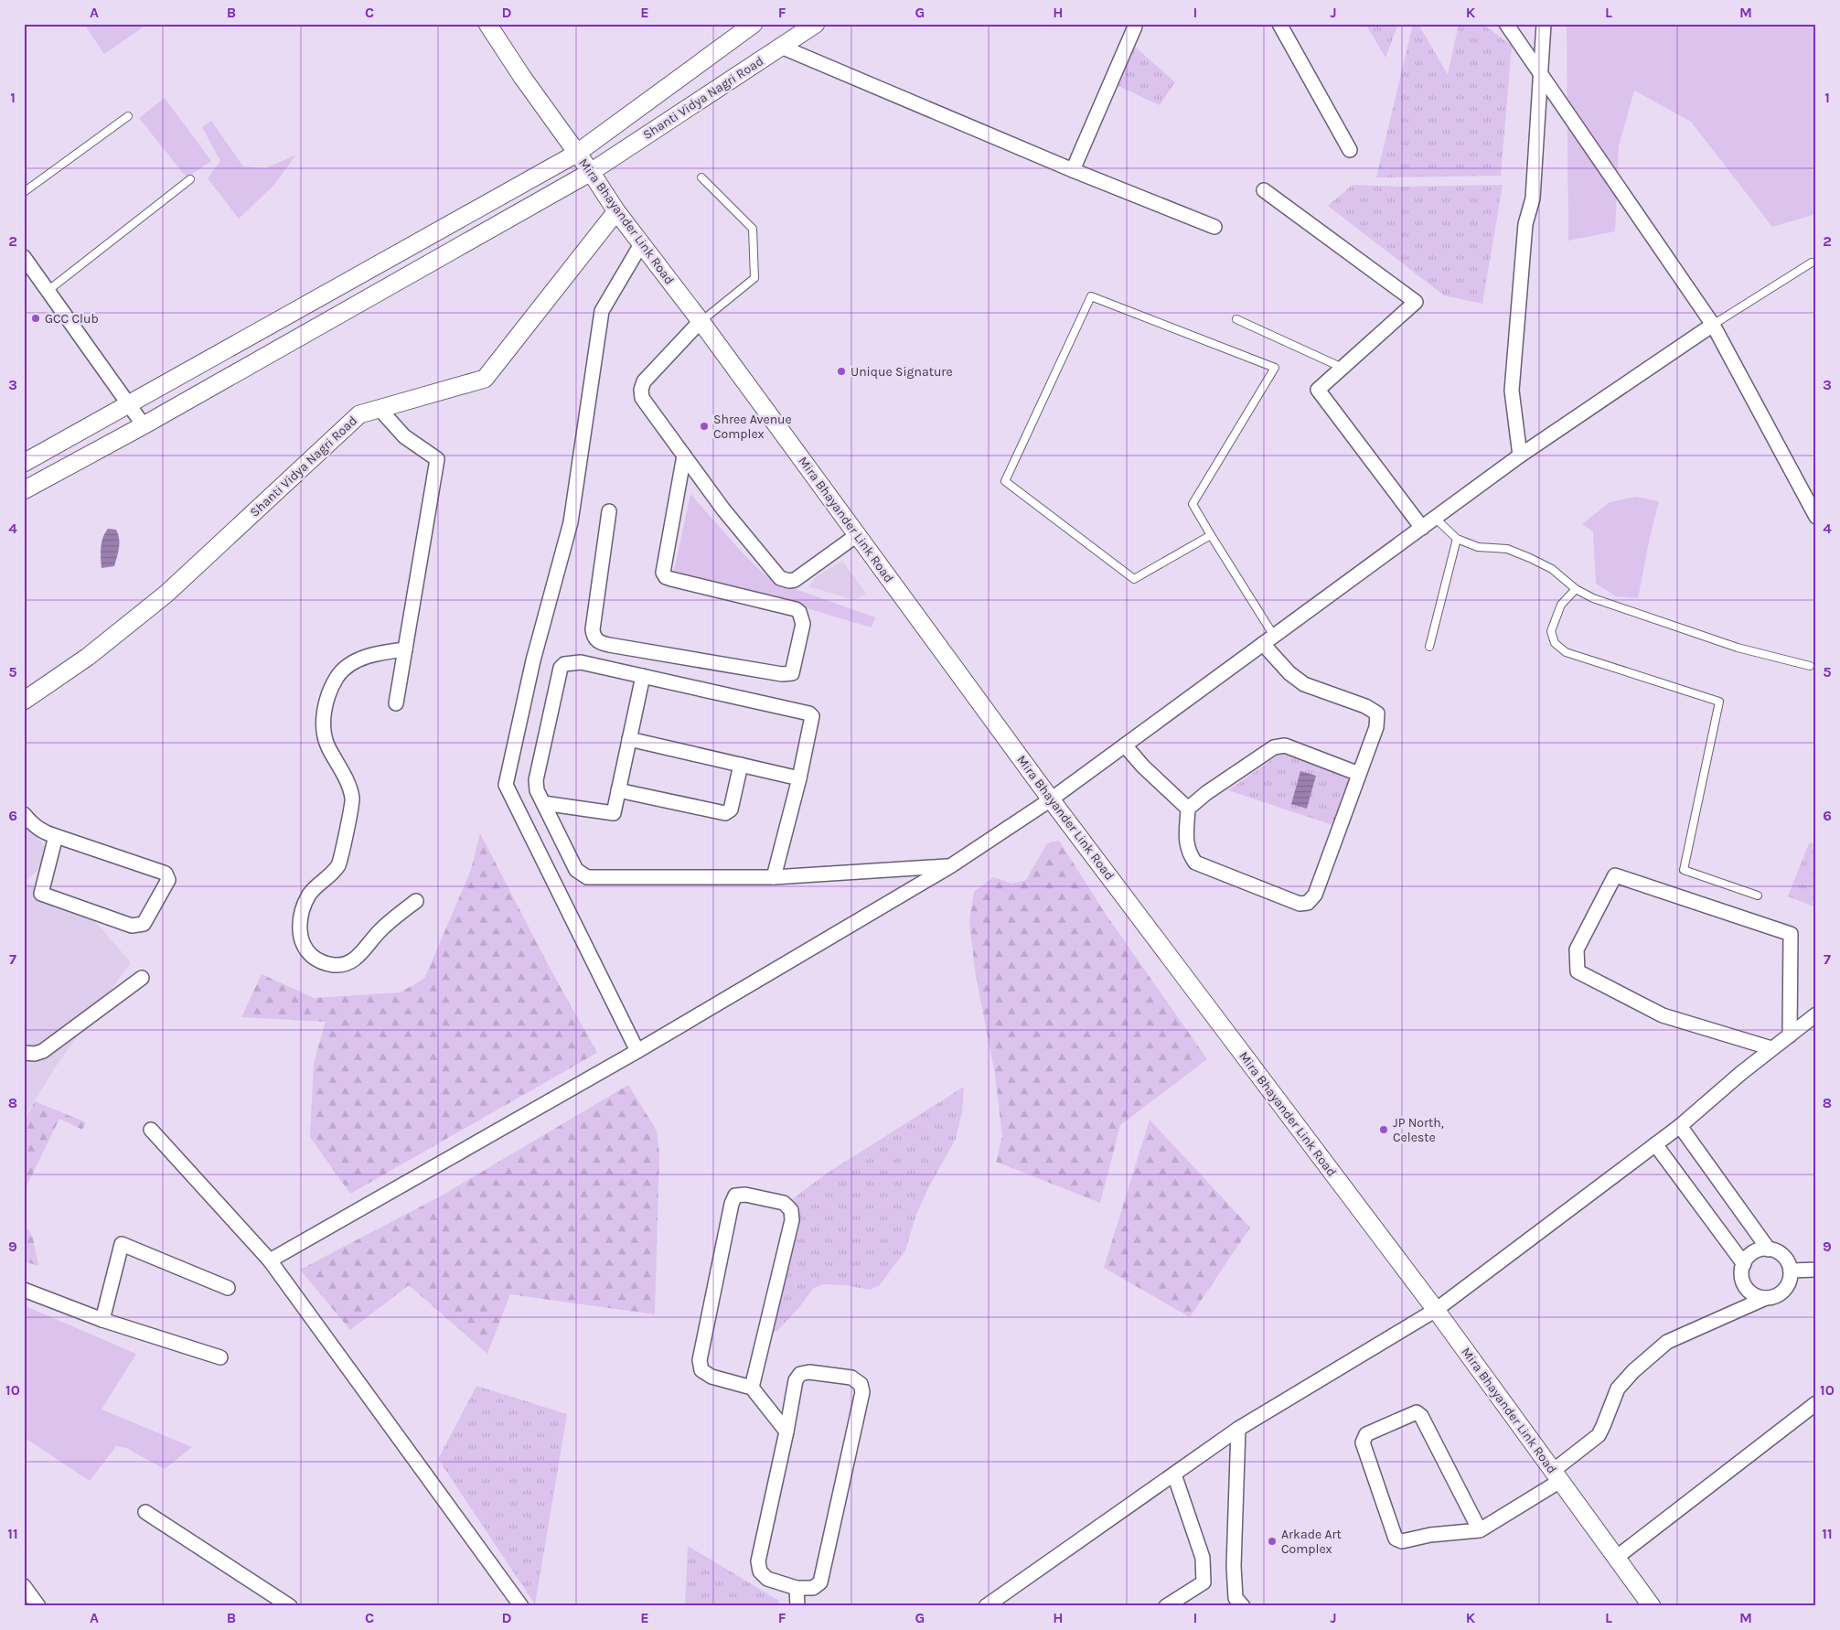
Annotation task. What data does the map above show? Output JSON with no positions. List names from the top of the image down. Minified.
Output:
{"streets":{"street":["Shanti Vidya Nagri Road","Mira Bhayander Link Road"]},"crossings":[["Shanti Vidya Nagri Road","Mira Bhayander Link Road"]],"places":["GCC Club","Unique Signature","Shree Avenue Complex","JP North, Celeste","Arkade Art Complex"],"grid":{"columns":["A","B","C","D","E","F","G","H","I","J","K","L","M"],"rows":["1","2","3","4","5","6","7","8","9","10","11"]}}
